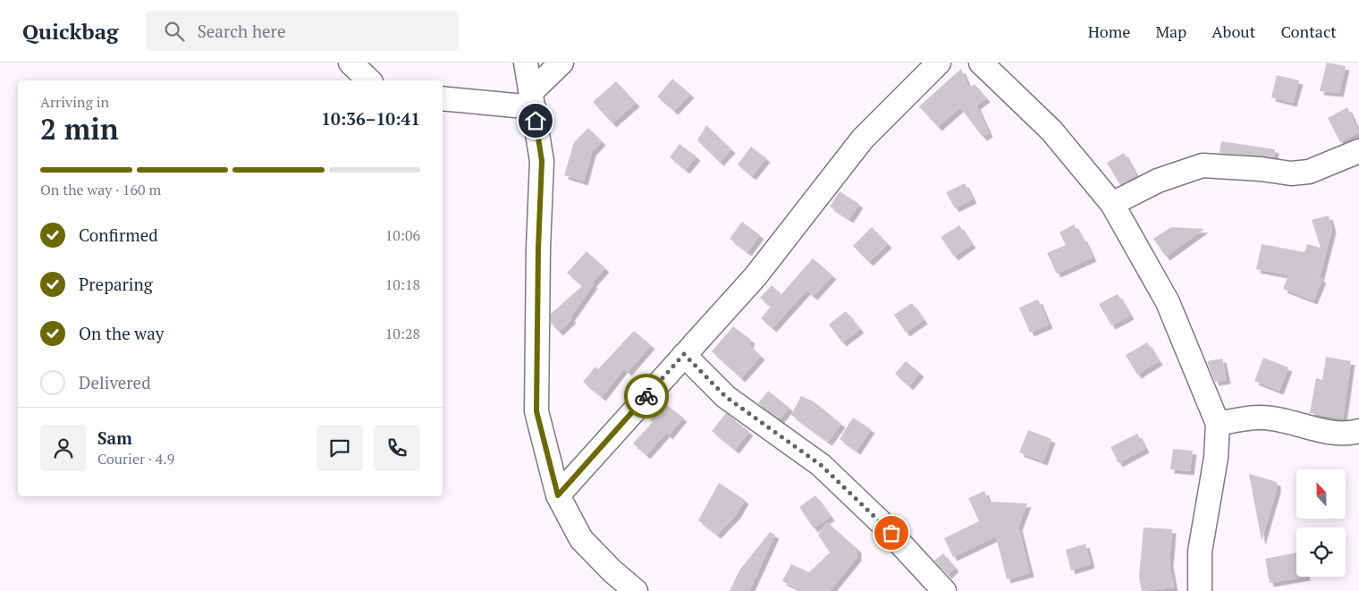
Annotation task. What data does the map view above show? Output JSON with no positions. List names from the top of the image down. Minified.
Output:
{"north":"top","page":{"header":"Quickbag","search":"Search here","nav":["Home","Map","About","Contact"],"heading":["2 min","Arriving in","10:36–10:41"],"panel":["Sam","Courier · 4.9"],"bar":"On the way · 160 m","list":[["Confirmed","10:06"],["Preparing","10:18"],["On the way","10:28"],"Delivered"]}}
